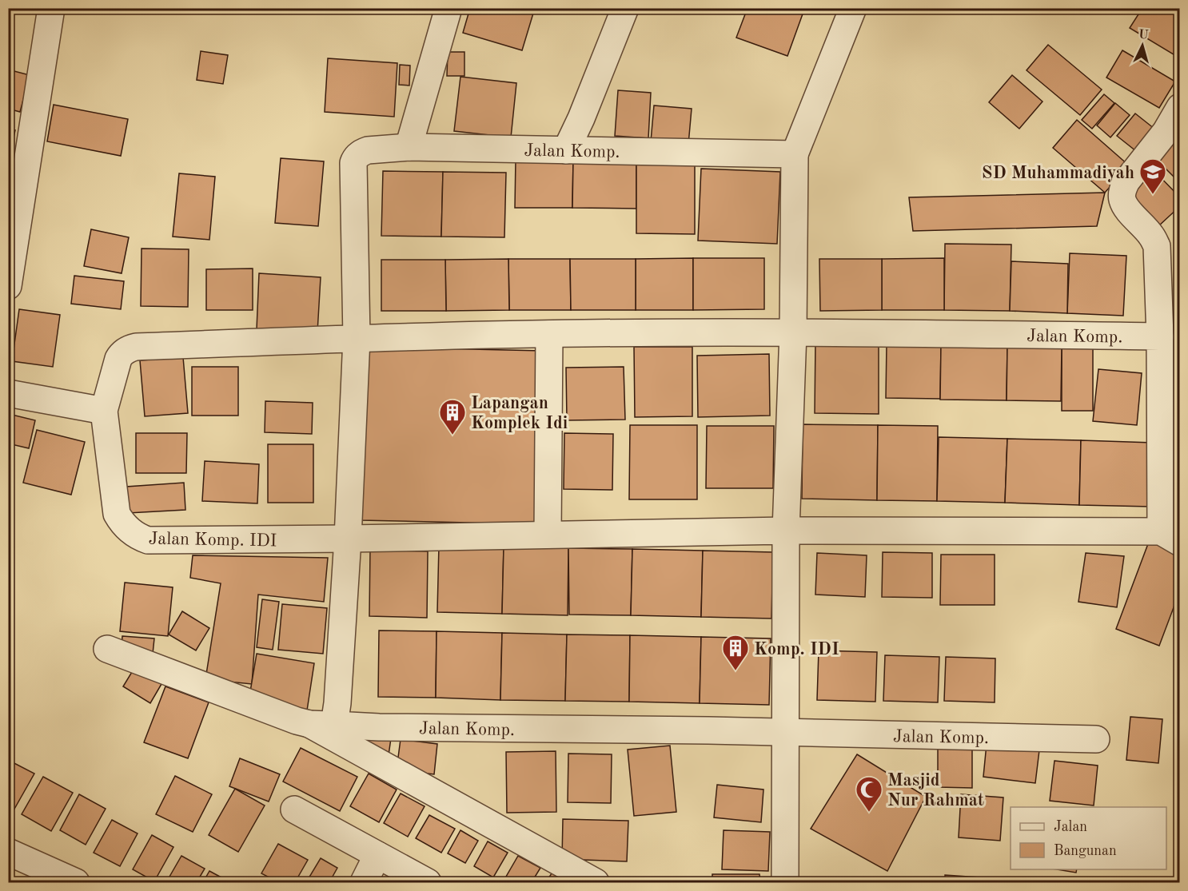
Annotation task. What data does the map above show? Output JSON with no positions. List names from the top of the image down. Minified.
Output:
{"streets":{"street":["Jalan Komp.","Jalan Komp. IDI"]},"crossings":[["Jalan Komp.","Jalan Komp. IDI"]],"places":{"school or university":["SD Muhammadiyah"],"building":["Lapangan Komplek Idi","Komp. IDI"],"mosque":["Masjid Nur Rahmat"]},"legend":["Jalan","Bangunan"],"north":"top"}
